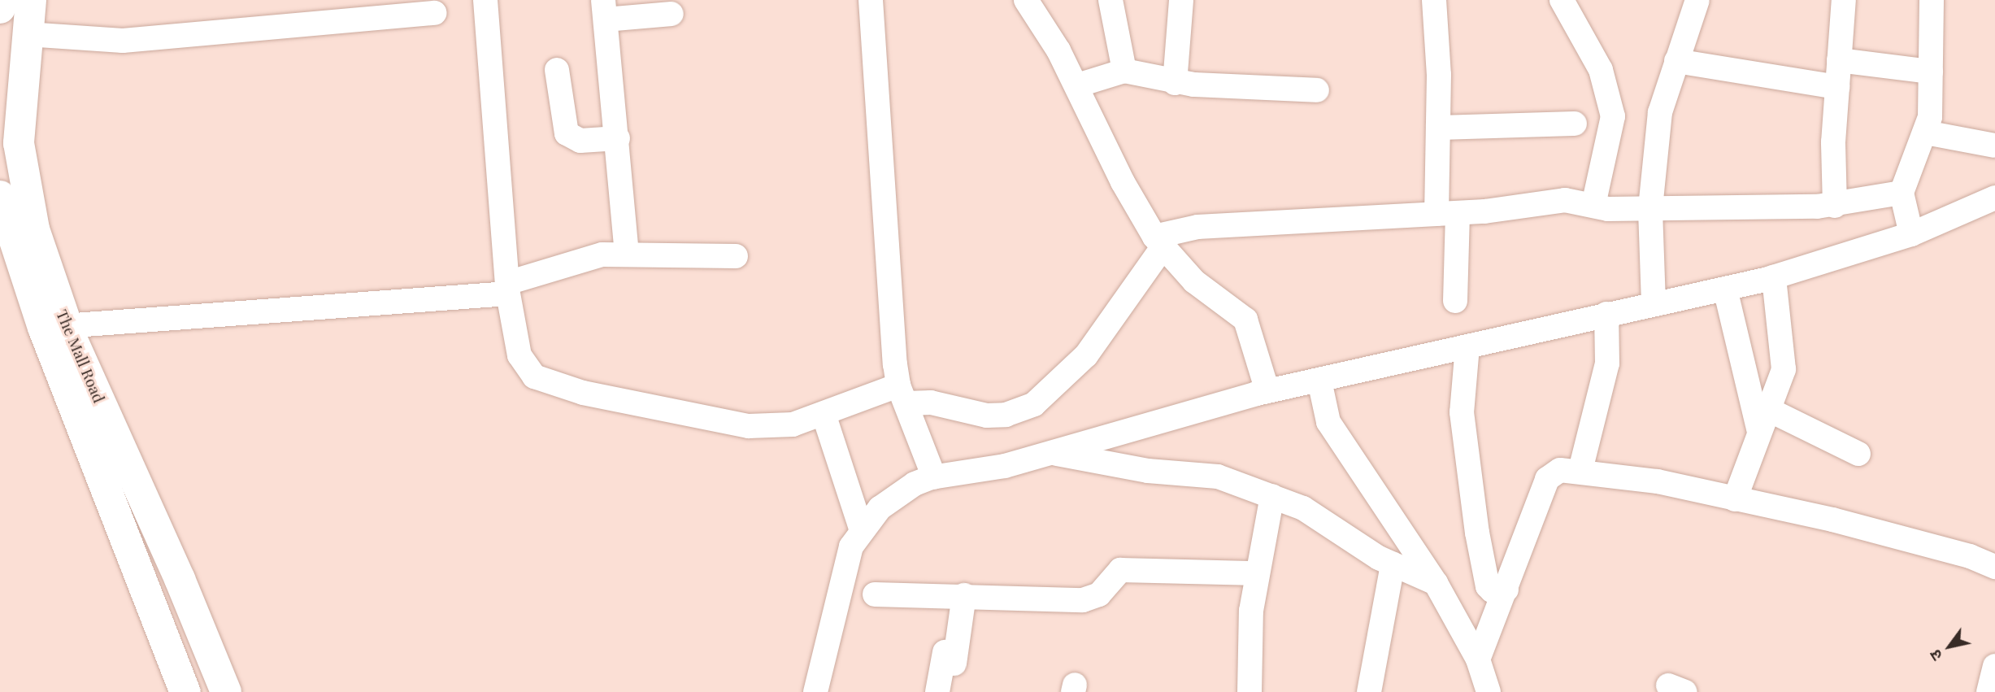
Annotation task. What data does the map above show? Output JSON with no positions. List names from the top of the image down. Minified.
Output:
{"streets":{"main road":["The Mall Road"]},"north":"bottom left"}
